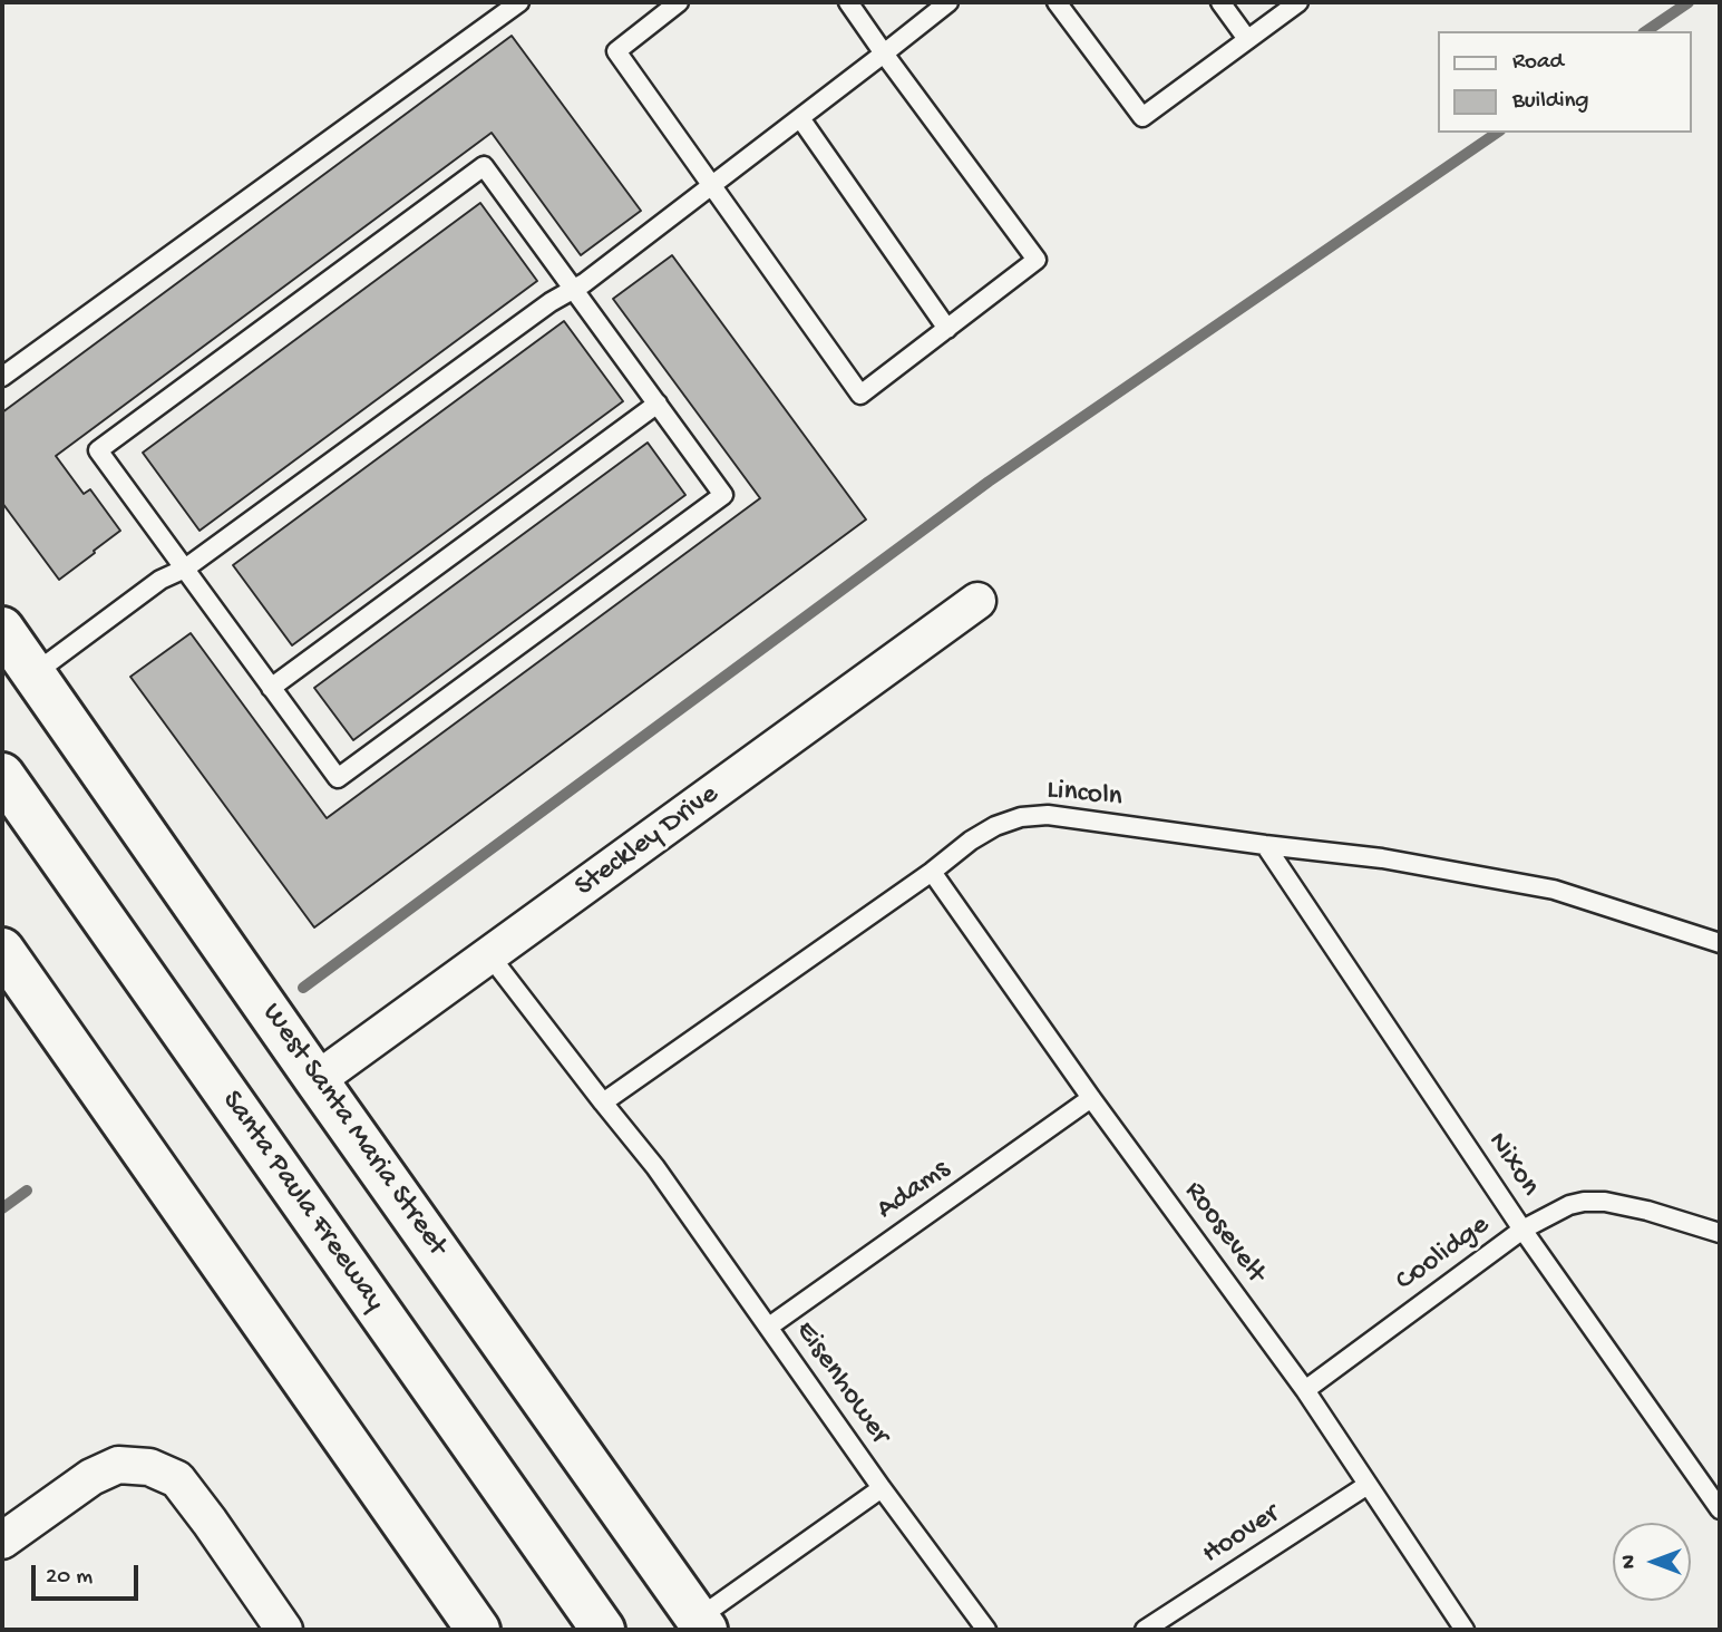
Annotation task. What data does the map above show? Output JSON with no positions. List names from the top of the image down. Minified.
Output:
{"streets":{"main road":["West Santa Maria Street","Santa Paula Freeway"],"street":["Steckley Drive"],"lane":["Lincoln","Nixon","Adams","Roosevelt","Coolidge","Eisenhower","Hoover"]},"crossings":[["Lincoln","Nixon"],["Lincoln","Roosevelt"],["Lincoln","Eisenhower"],["Steckley Drive","West Santa Maria Street"],["Nixon","Coolidge"],["Adams","Roosevelt"],["Adams","Eisenhower"],["Roosevelt","Coolidge"],["Roosevelt","Hoover"]],"legend":["Road","Building"],"scale_bar":"20 m","north":"left"}
